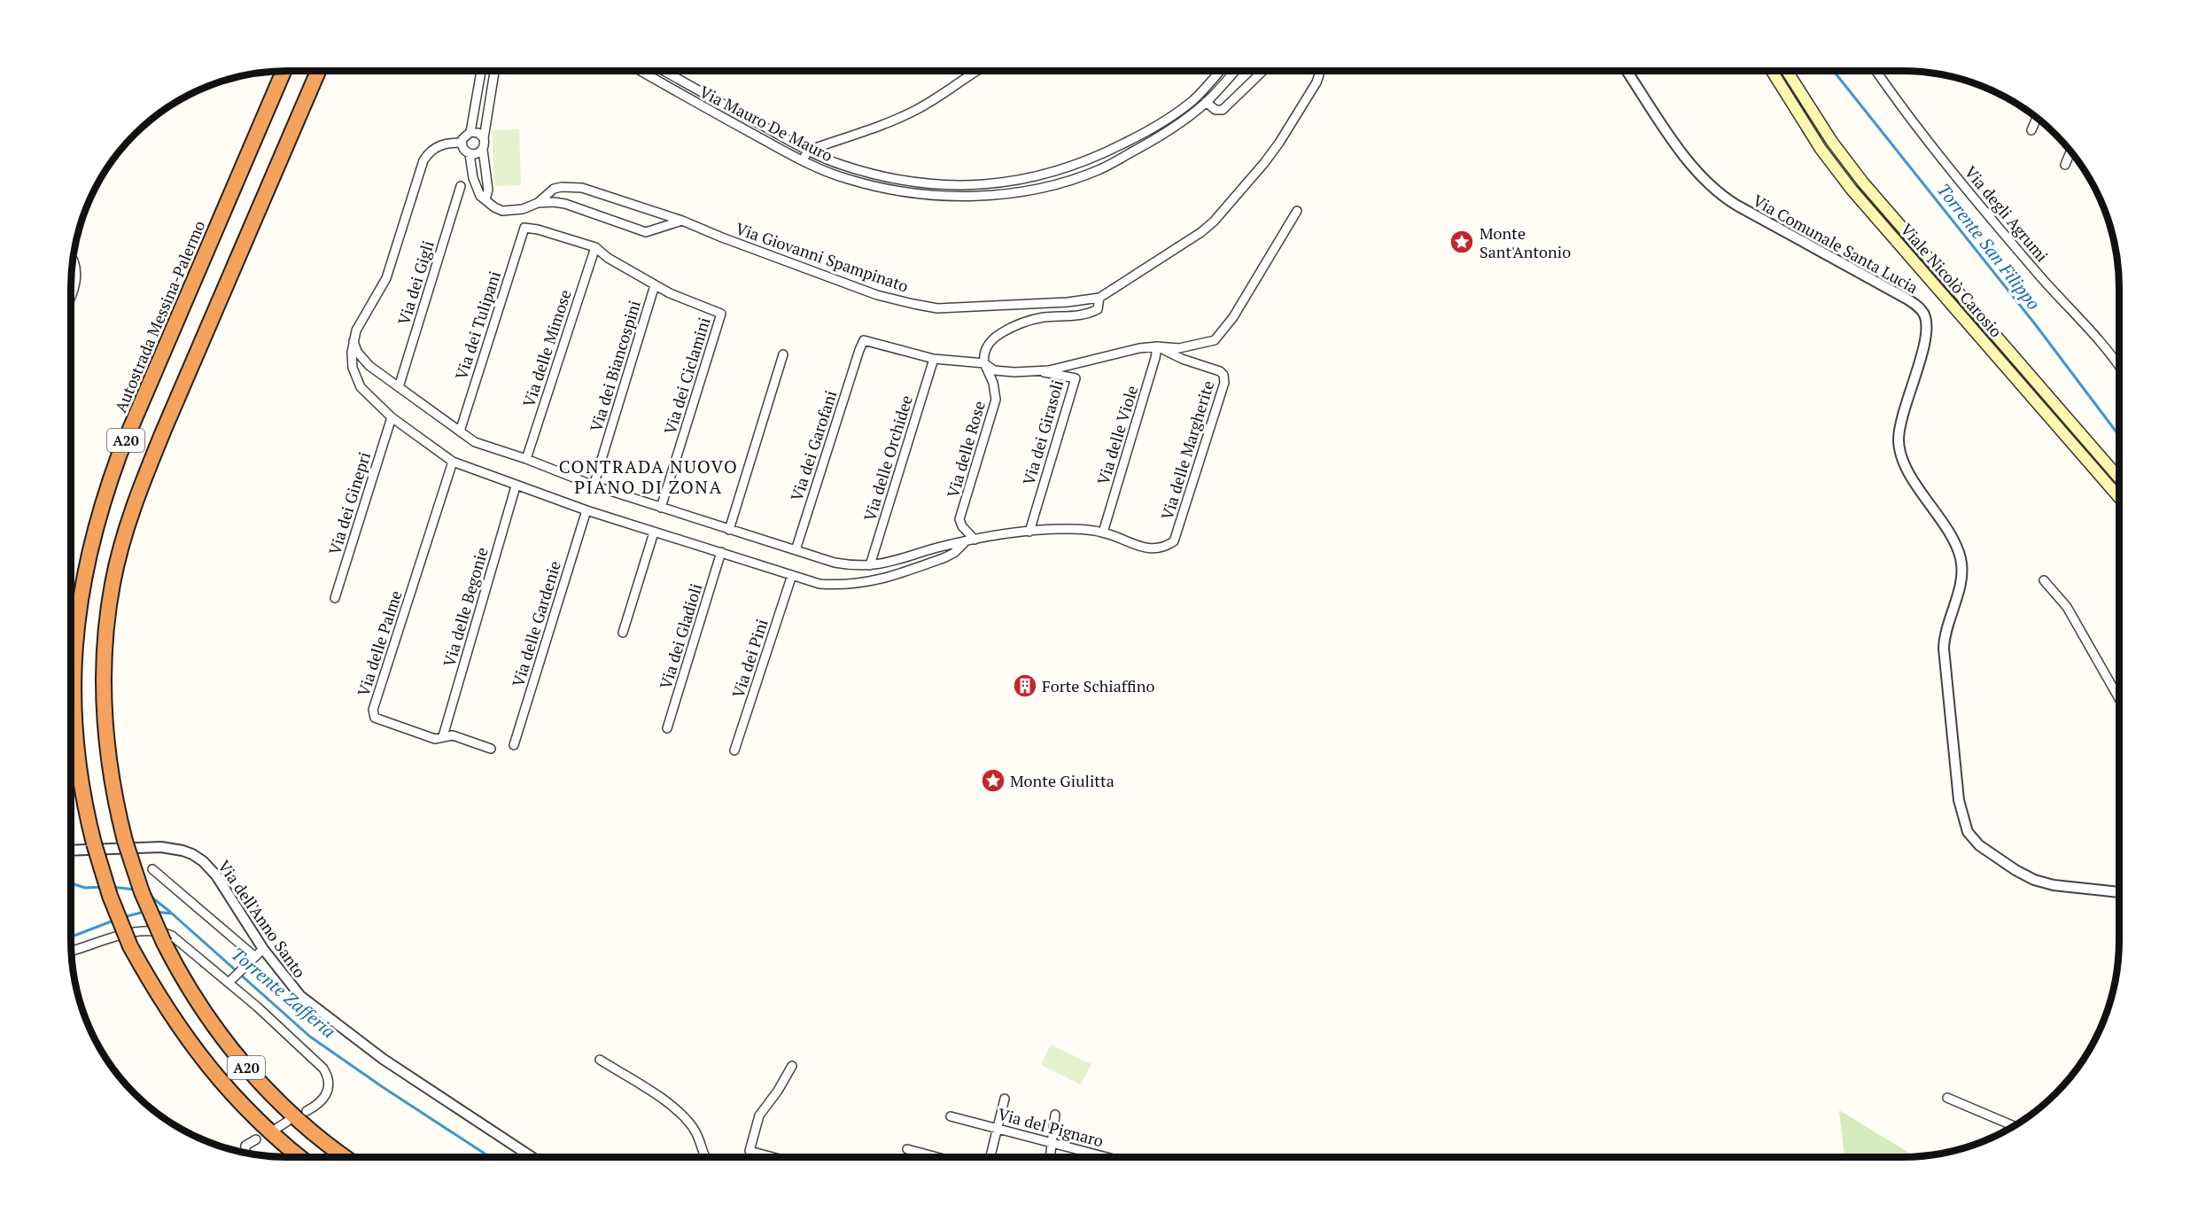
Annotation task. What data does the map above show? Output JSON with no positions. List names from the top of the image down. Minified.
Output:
{"streets":{"highway":["Autostrada Messina-Palermo","A20"],"main road":["Viale Nicolò Carosio"],"street":["Via Mauro De Mauro","Via degli Agrumi","Via Comunale Santa Lucia","Via Giovanni Spampinato","Via dei Gigli","Via dei Tulipani","Via delle Mimose","Via dei Biancospini","Via dei Ciclamini","Via dei Girasoli","Via delle Viole","Via dei Garofani","Via delle Rose","Via delle Margherite","Via delle Orchidee","Via dei Ginepri","Via delle Begonie","Via delle Gardenie","Via dei Gladioli","Via delle Palme","Via dei Pini","Via dell'Anno Santo","Via del Pignaro"]},"crossings":[["Via dei Tulipani","Via delle Mimose"],["Via dei Biancospini","Via dei Ciclamini"],["Via delle Viole","Via delle Margherite"],["Via dei Garofani","Via delle Orchidee"],["Via delle Begonie","Via delle Palme"]],"districts":["CONTRADA NUOVO PIANO DI ZONA"],"water":["Torrente San Filippo","Torrente Zafferia"],"places":{"place":["Monte Sant'Antonio","Monte Giulitta"],"building":["Forte Schiaffino"]}}
